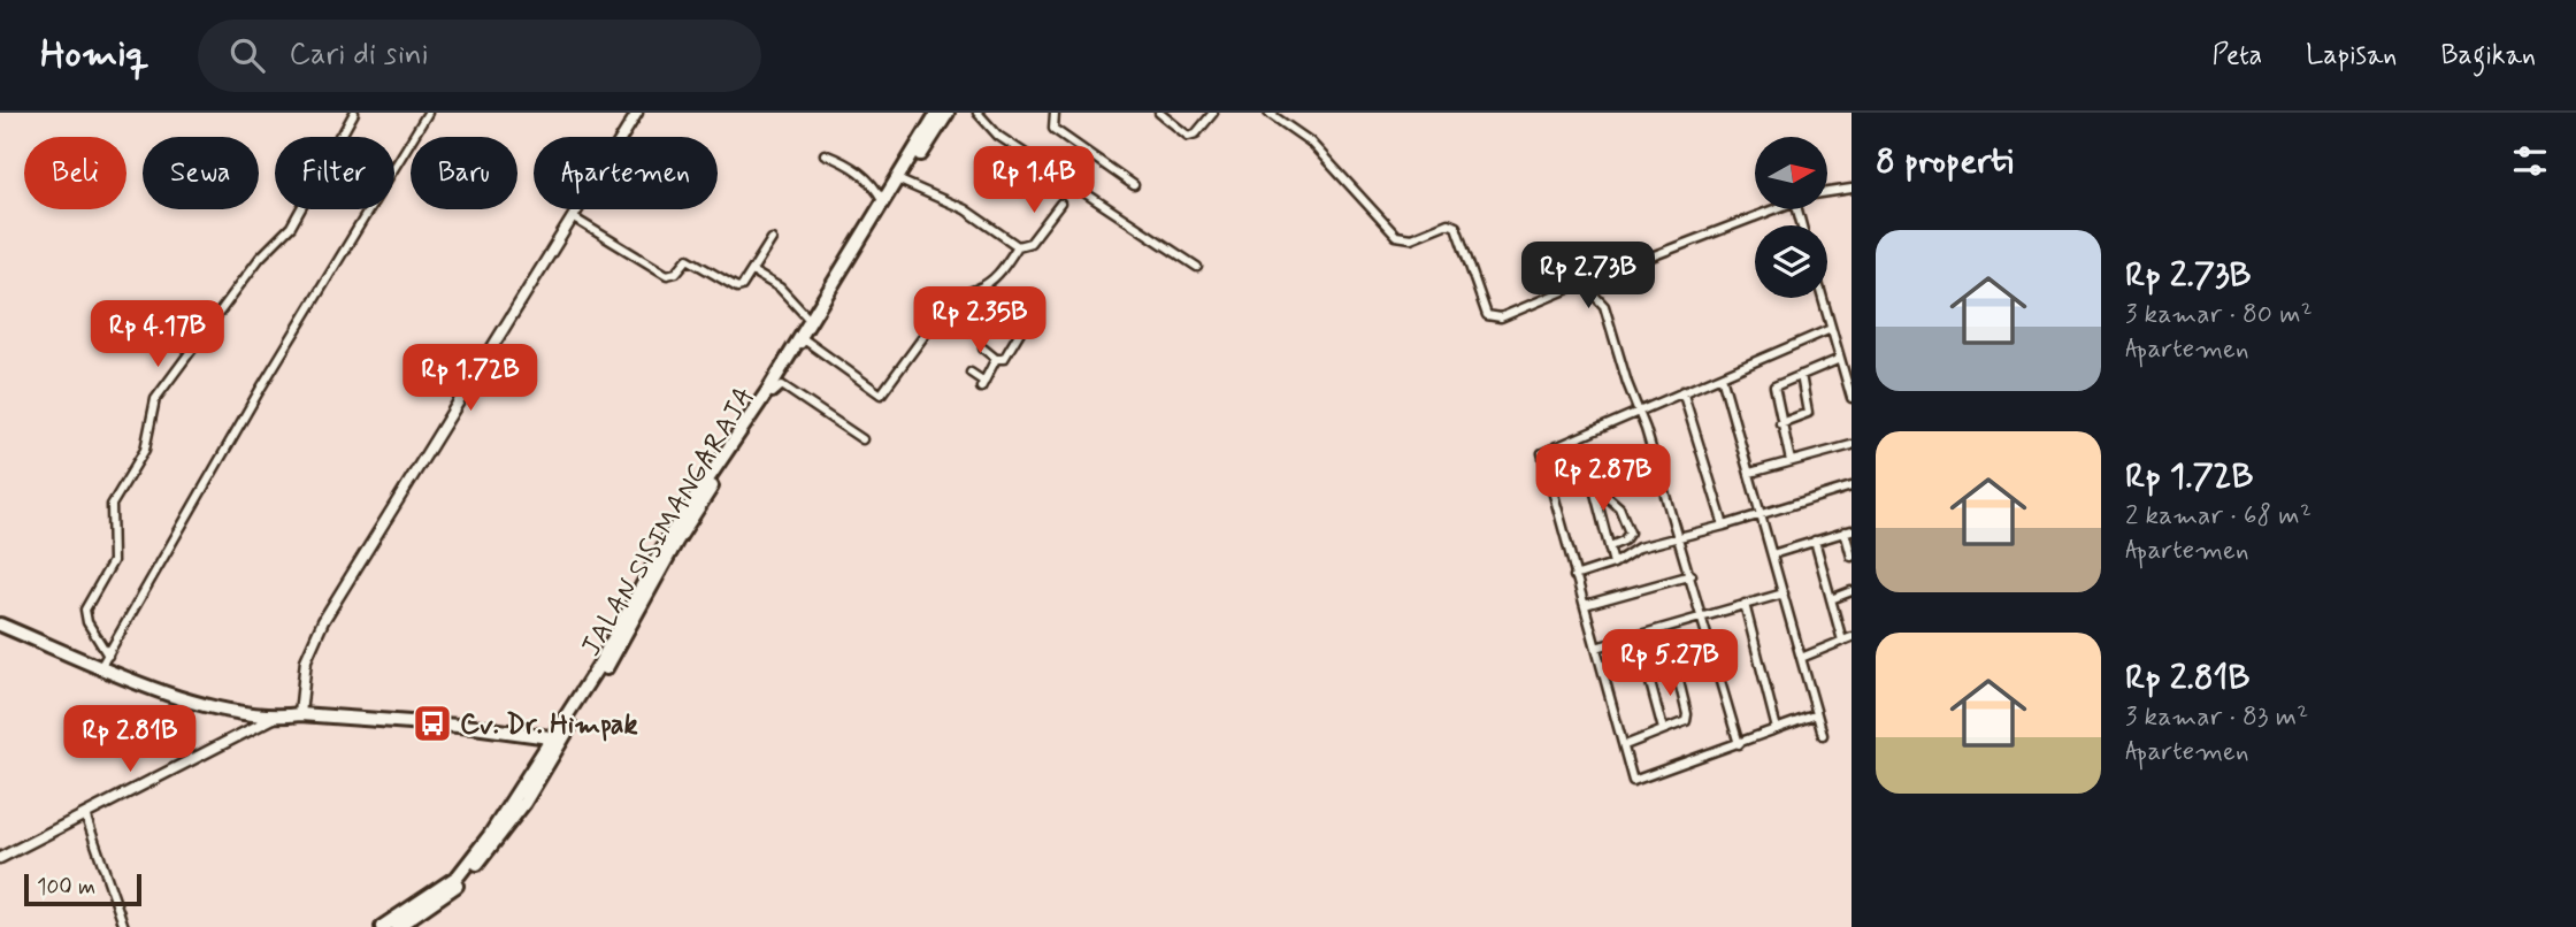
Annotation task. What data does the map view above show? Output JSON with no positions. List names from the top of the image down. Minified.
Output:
{"streets":{"highway":["JALAN SISIMANGARAJA"]},"places":{"bus stop":["Cv. Dr. Himpak"]},"scale_bar":"100 m","north":"right","page":{"header":"Homiq","search":"Cari di sini","nav":["Peta","Lapisan","Bagikan"],"heading":"8 properti","chip":["Beli","Sewa","Filter","Baru","Apartemen"],"price":["Rp 1.4B","Rp 2.73B","Rp 2.35B","Rp 4.17B","Rp 1.72B","Rp 2.87B","Rp 5.27B","Rp 2.81B"],"list":[{"name":"Rp 2.73B","note":"3 kamar · 80 m² · Apartemen"},{"name":"Rp 1.72B","note":"2 kamar · 68 m² · Apartemen"},{"name":"Rp 2.81B","note":"3 kamar · 83 m² · Apartemen"}],"scale":"100 m"}}
